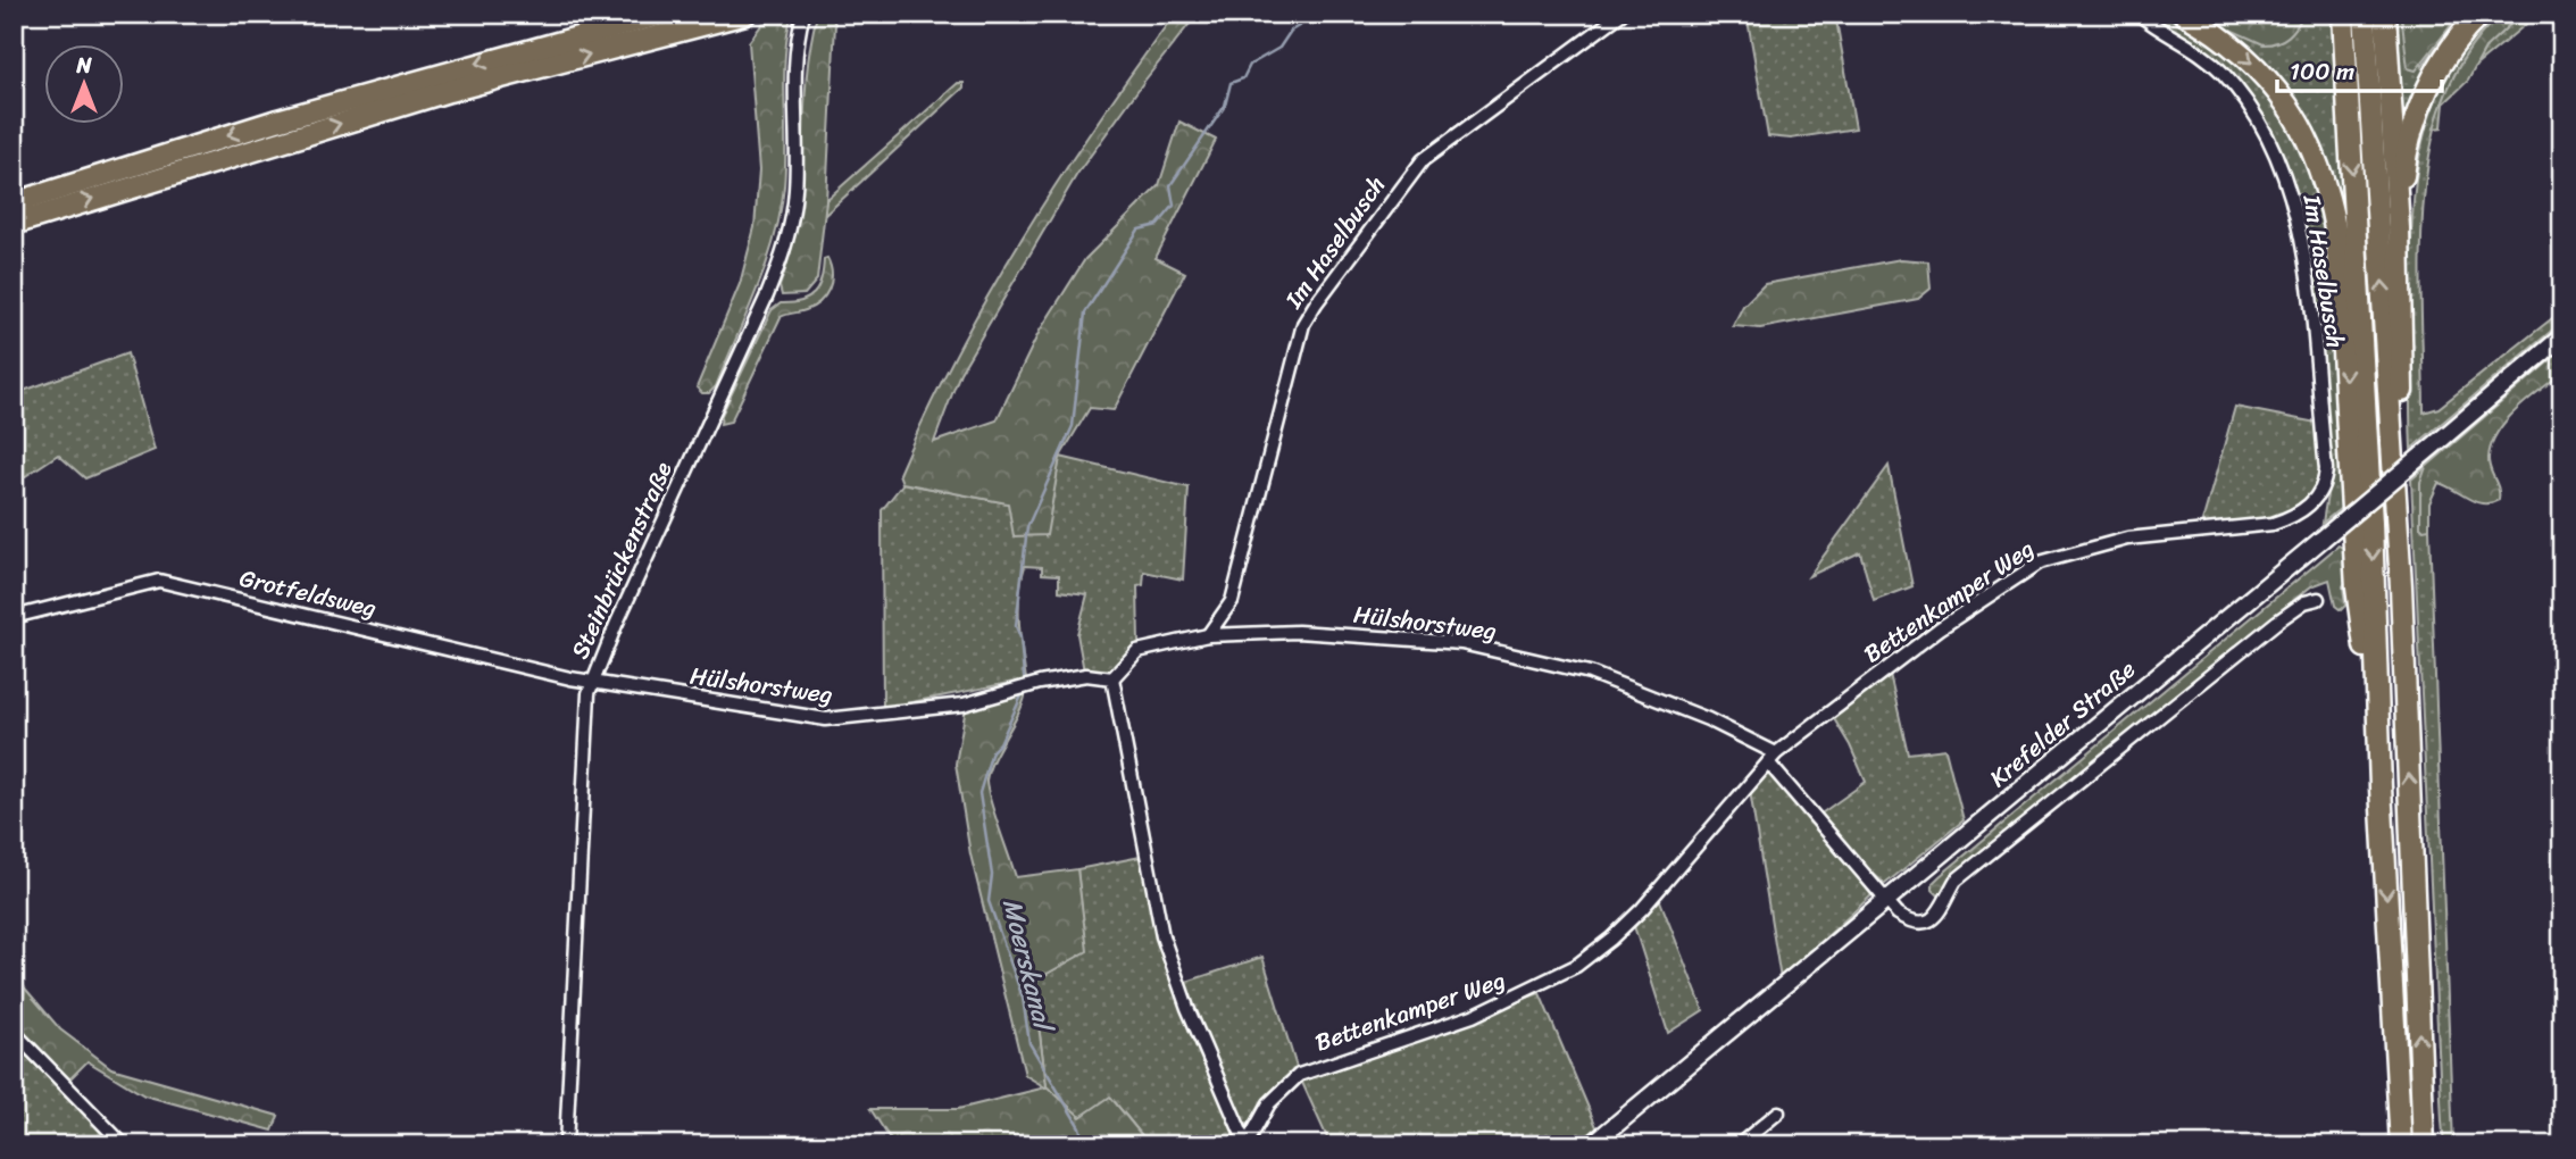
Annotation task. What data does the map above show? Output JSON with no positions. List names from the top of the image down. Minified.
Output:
{"streets":{"main road":["Krefelder Straße"],"street":["Im Haselbusch","Steinbrückenstraße","Grotfeldsweg","Bettenkamper Weg","Hülshorstweg"]},"crossings":[["Im Haselbusch","Bettenkamper Weg"],["Im Haselbusch","Hülshorstweg"],["Steinbrückenstraße","Grotfeldsweg"],["Steinbrückenstraße","Hülshorstweg"],["Grotfeldsweg","Hülshorstweg"],["Bettenkamper Weg","Hülshorstweg"]],"water":["Moerskanal"],"scale_bar":"100 m","north":"top"}
